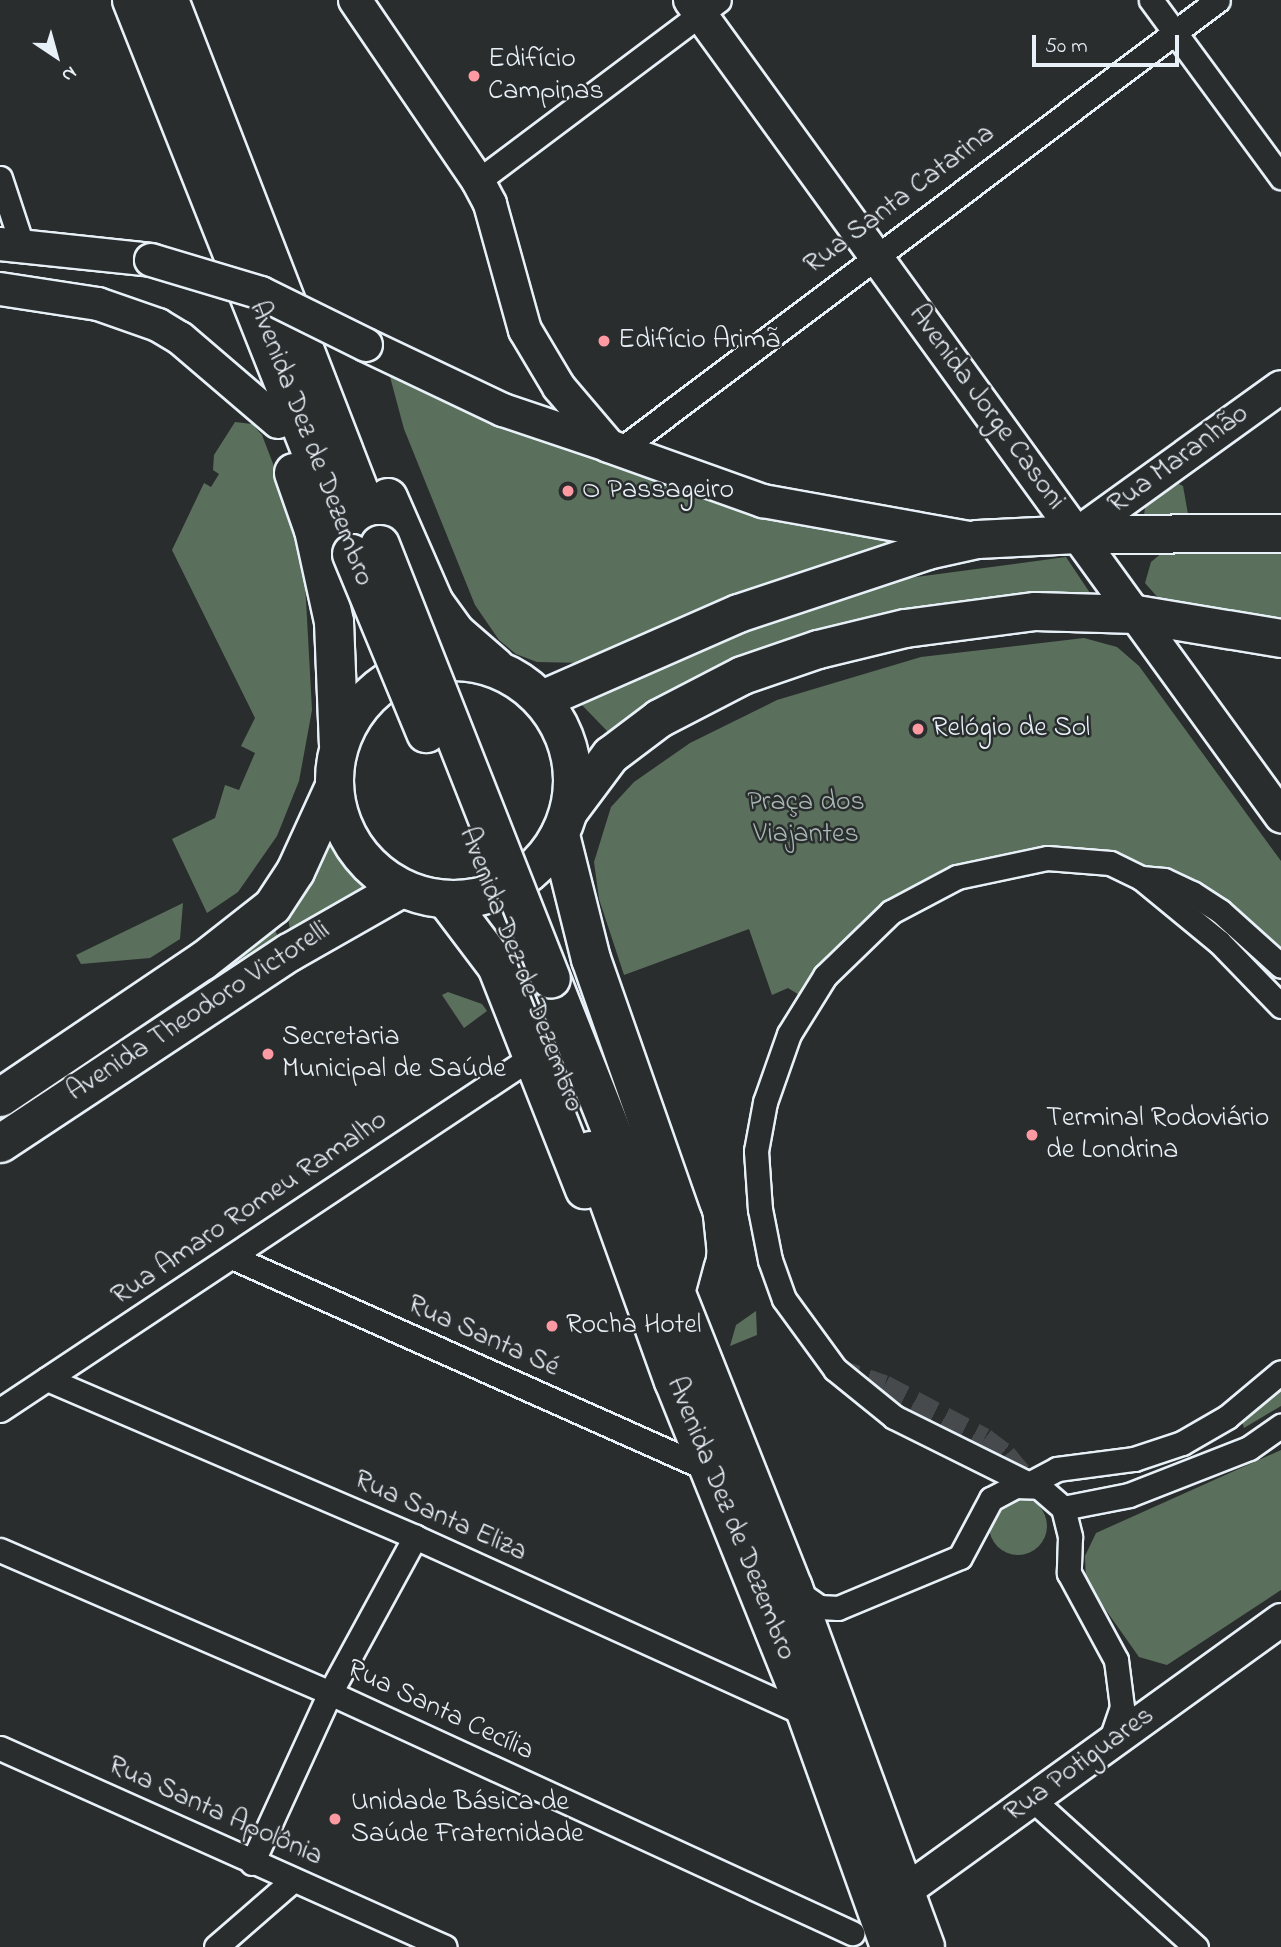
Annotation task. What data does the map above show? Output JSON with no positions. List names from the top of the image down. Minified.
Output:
{"streets":{"highway":["Avenida Dez de Dezembro"],"main road":["Avenida Theodoro Victorelli"],"street":["Rua Santa Catarina","Avenida Jorge Casoni","Rua Maranhão","Rua Amaro Romeu Ramalho","Rua Santa Sé","Rua Santa Eliza","Rua Santa Cecília","Rua Potiguares","Rua Santa Apolônia"]},"crossings":[["Rua Santa Catarina","Avenida Jorge Casoni"],["Avenida Jorge Casoni","Rua Maranhão"],["Avenida Dez de Dezembro","Rua Santa Sé"],["Avenida Dez de Dezembro","Rua Santa Eliza"],["Avenida Dez de Dezembro","Rua Santa Cecília"],["Avenida Dez de Dezembro","Rua Potiguares"],["Rua Amaro Romeu Ramalho","Rua Santa Sé"],["Rua Amaro Romeu Ramalho","Rua Santa Eliza"],["Rua Santa Cecília","Rua Potiguares"]],"parks":["Praça dos Viajantes"],"places":["Edifício Campinas","Edifício Arimã","O Passageiro","Relógio de Sol","Secretaria Municipal de Saúde","Terminal Rodoviário de Londrina","Rocha Hotel","Unidade Básica de Saúde Fraternidade"],"scale_bar":"50 m","north":"bottom right"}
